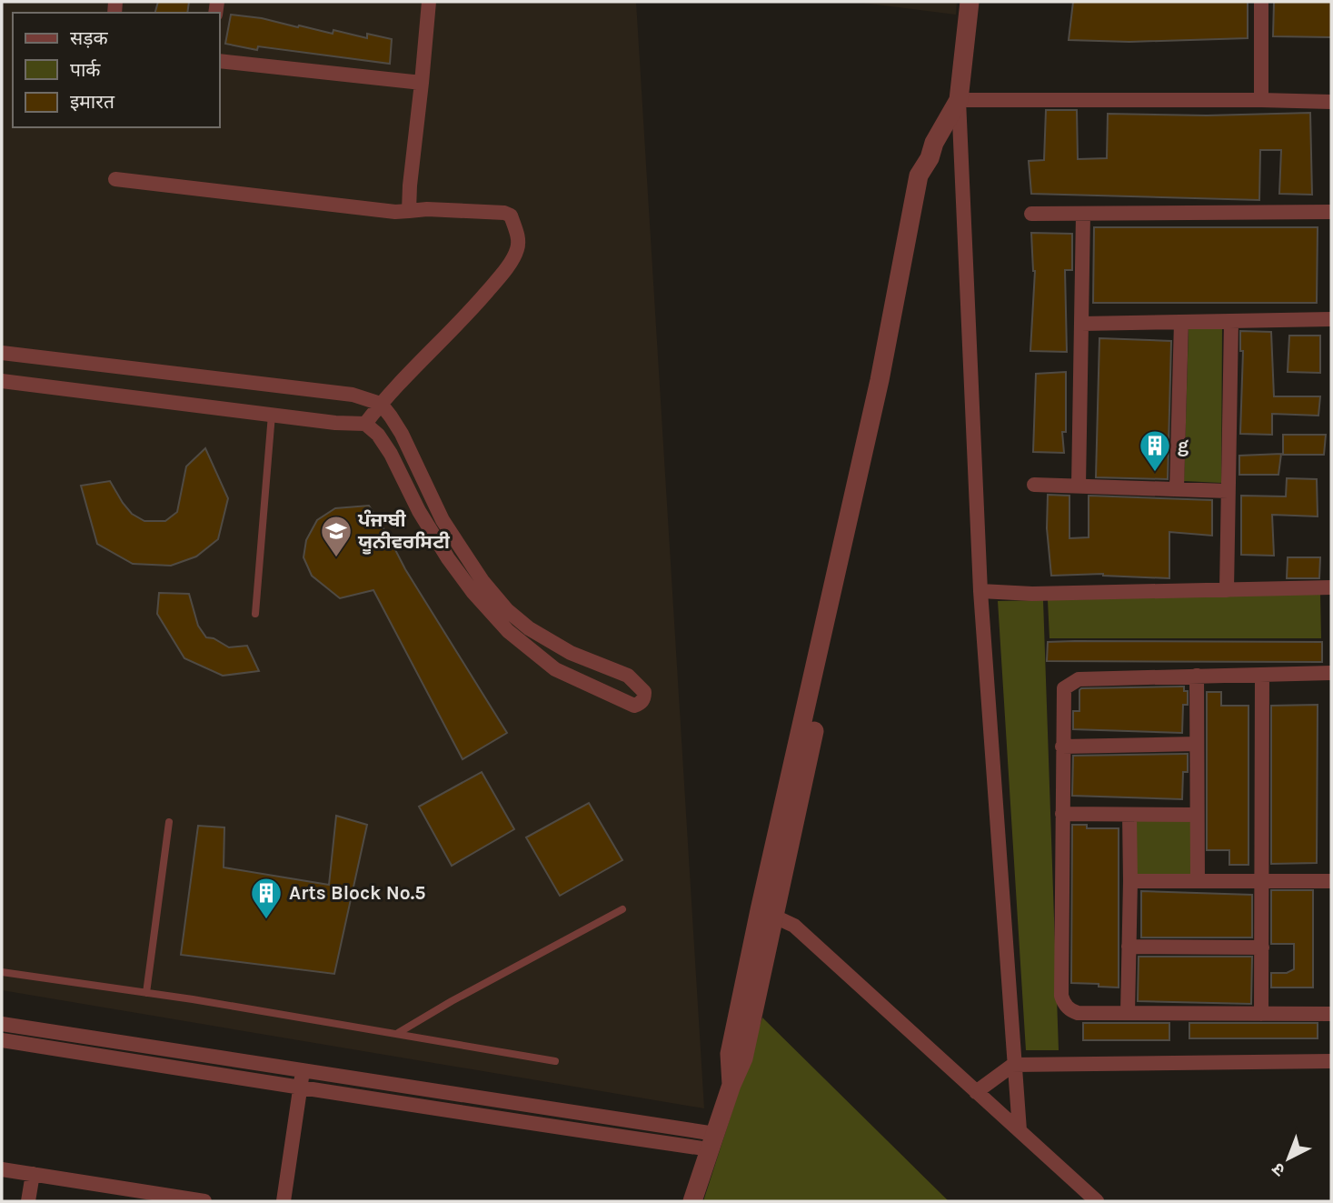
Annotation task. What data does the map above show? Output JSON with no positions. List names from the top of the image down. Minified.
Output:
{"places":{"building":["g","Arts Block No.5"],"school or university":["ਪੰਜਾਬੀ ਯੂਨੀਵਰਸਿਟੀ"]},"legend":["सड़क","पार्क","इमारत"],"north":"bottom left"}
